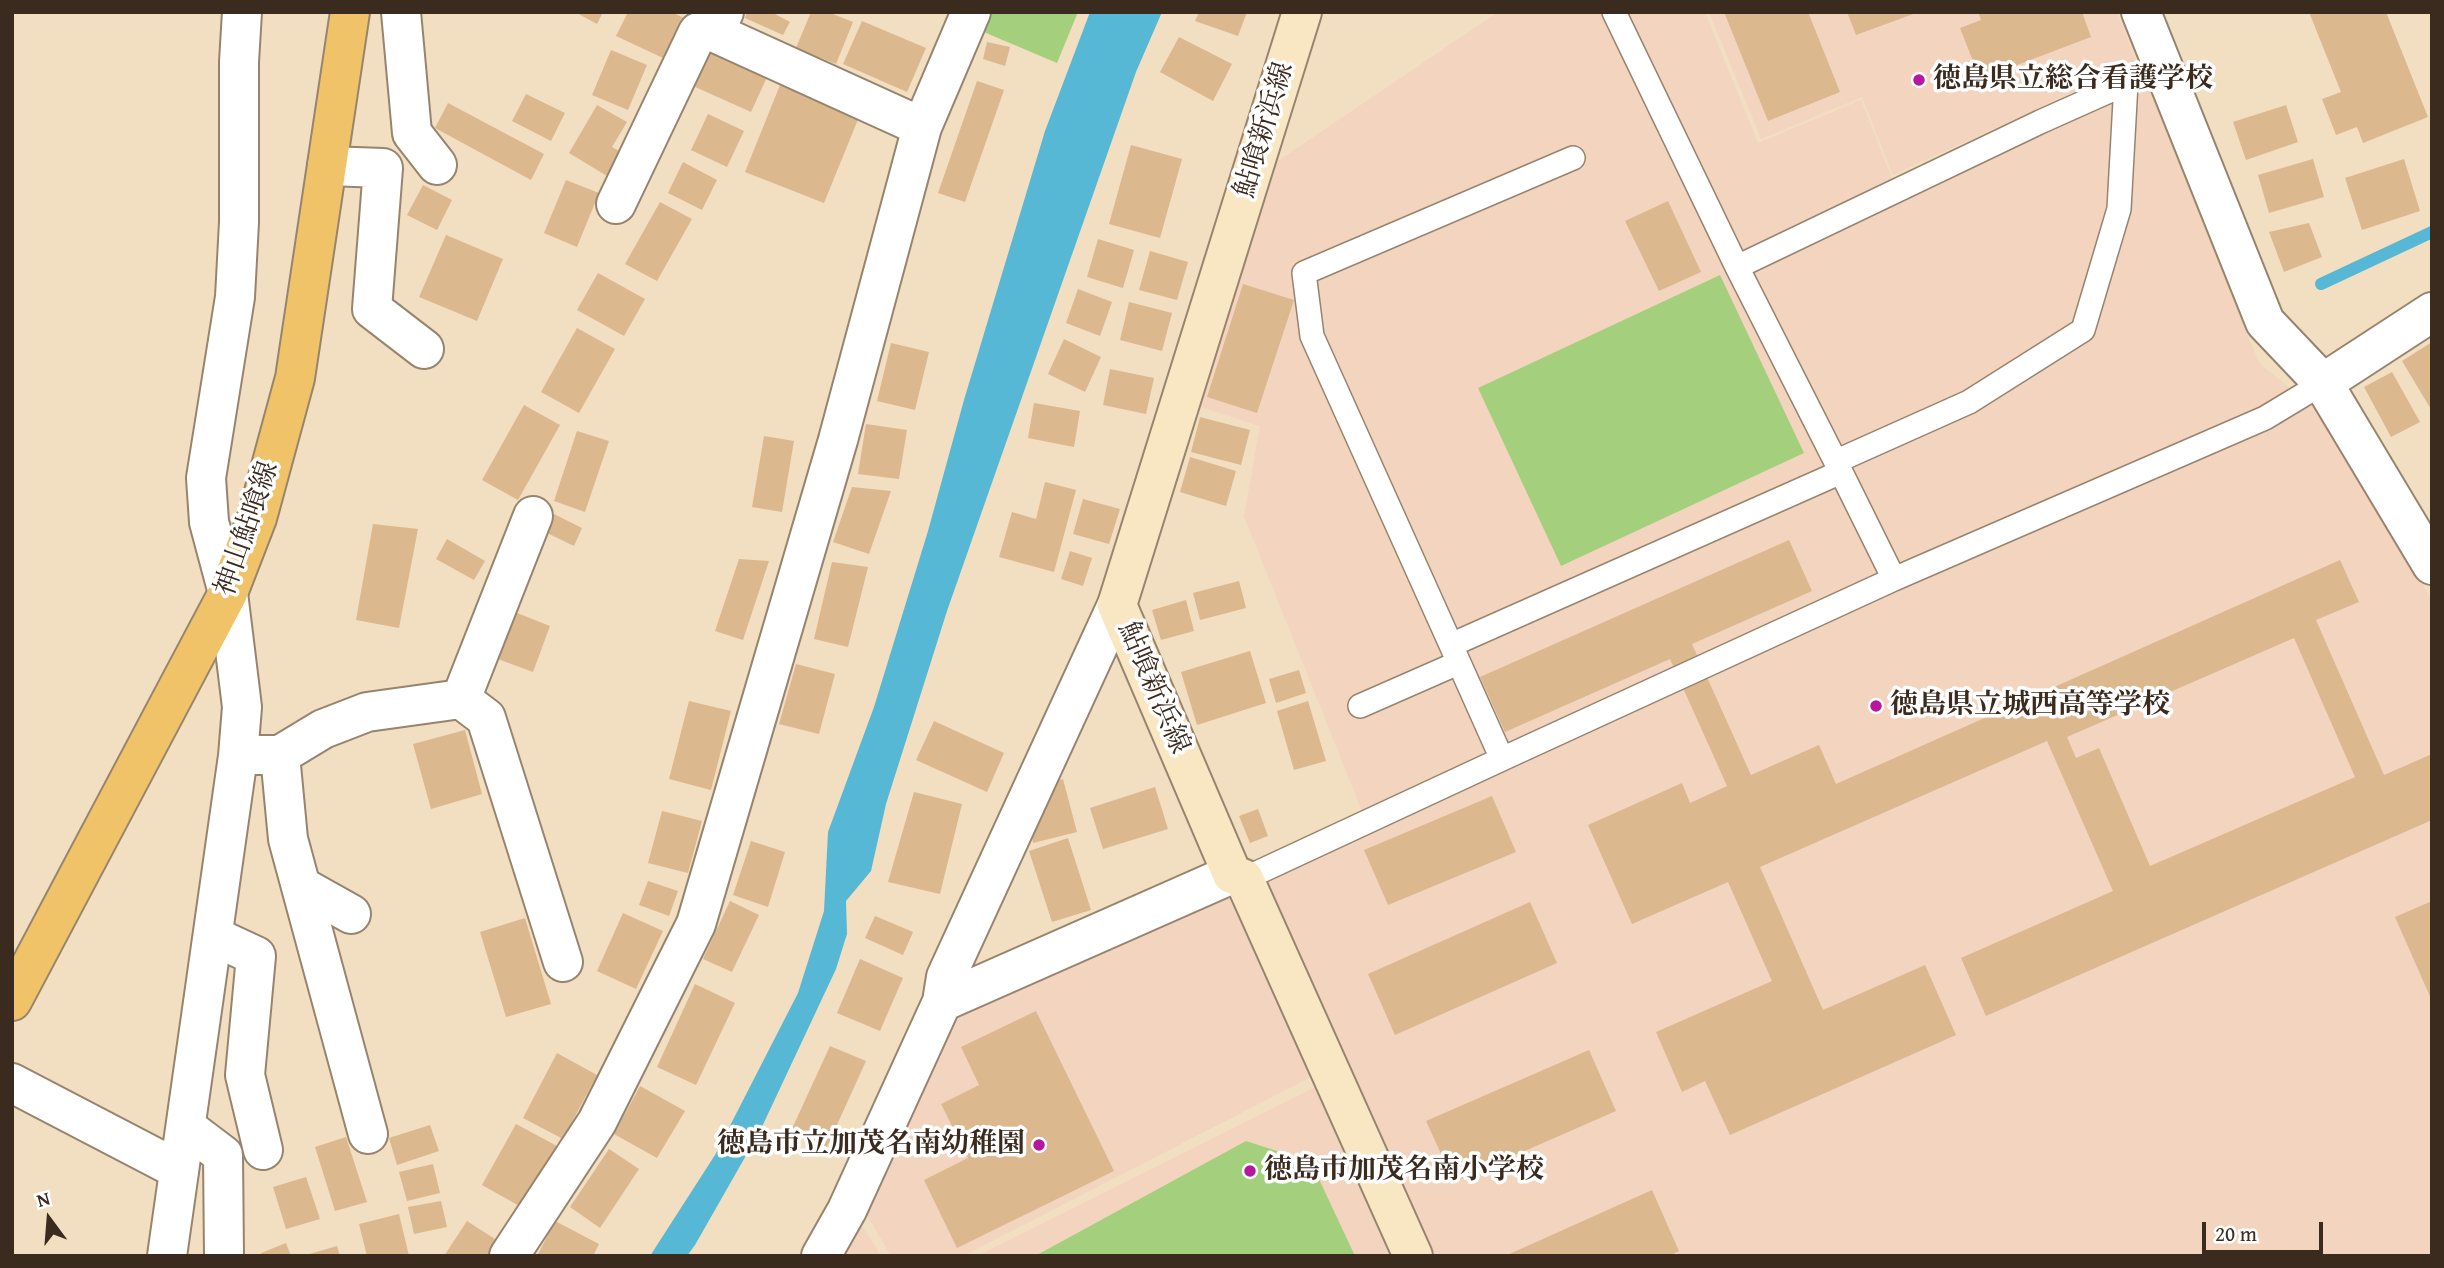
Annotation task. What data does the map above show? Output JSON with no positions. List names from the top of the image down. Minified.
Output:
{"streets":{"main road":["鮎喰新浜線","神山鮎喰線"]},"places":["徳島県立総合看護学校","徳島県立城西高等学校","徳島市立加茂名南幼稚園","徳島市加茂名南小学校"],"scale_bar":"20 m","north":"top"}
